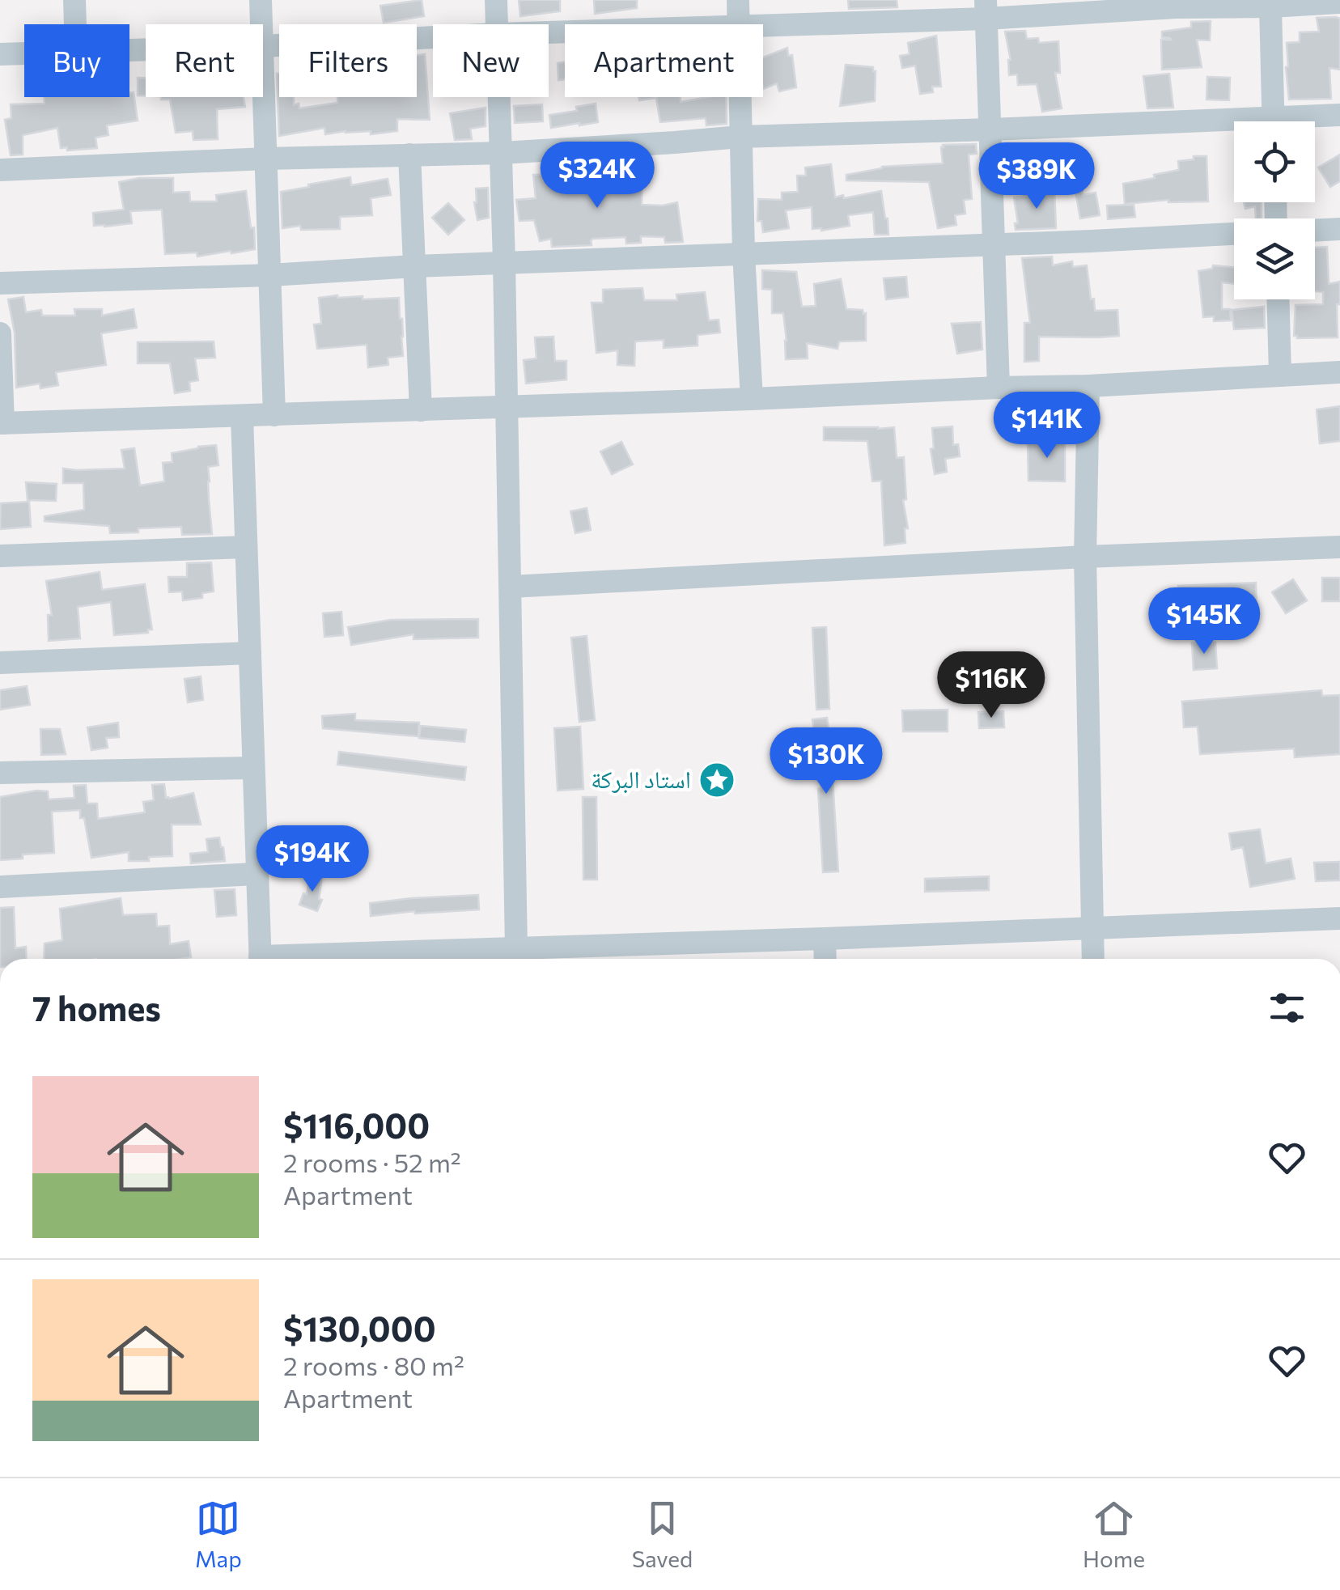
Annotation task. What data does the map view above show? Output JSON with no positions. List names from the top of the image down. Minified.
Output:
{"places":{"place":["استاد البركة"]},"page":{"chip":["Buy","Rent","Filters","New","Apartment"],"price":["$324K","$389K","$141K","$145K","$116K","$130K","$194K"],"heading":"7 homes","list":[{"name":"$116,000","note":"2 rooms · 52 m² · Apartment"},{"name":"$130,000","note":"2 rooms · 80 m² · Apartment"}],"tabs":["Map","Saved","Home"]}}
